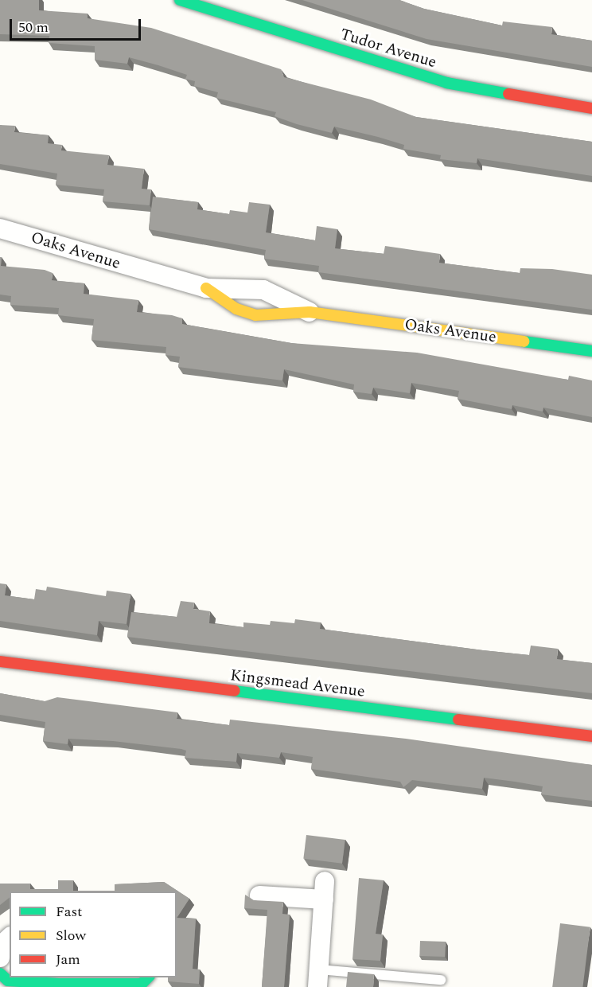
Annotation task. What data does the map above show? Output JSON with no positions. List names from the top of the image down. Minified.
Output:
{"streets":{"street":["Tudor Avenue","Oaks Avenue","Kingsmead Avenue"]},"legend":["Fast","Slow","Jam"],"scale_bar":"50 m"}
